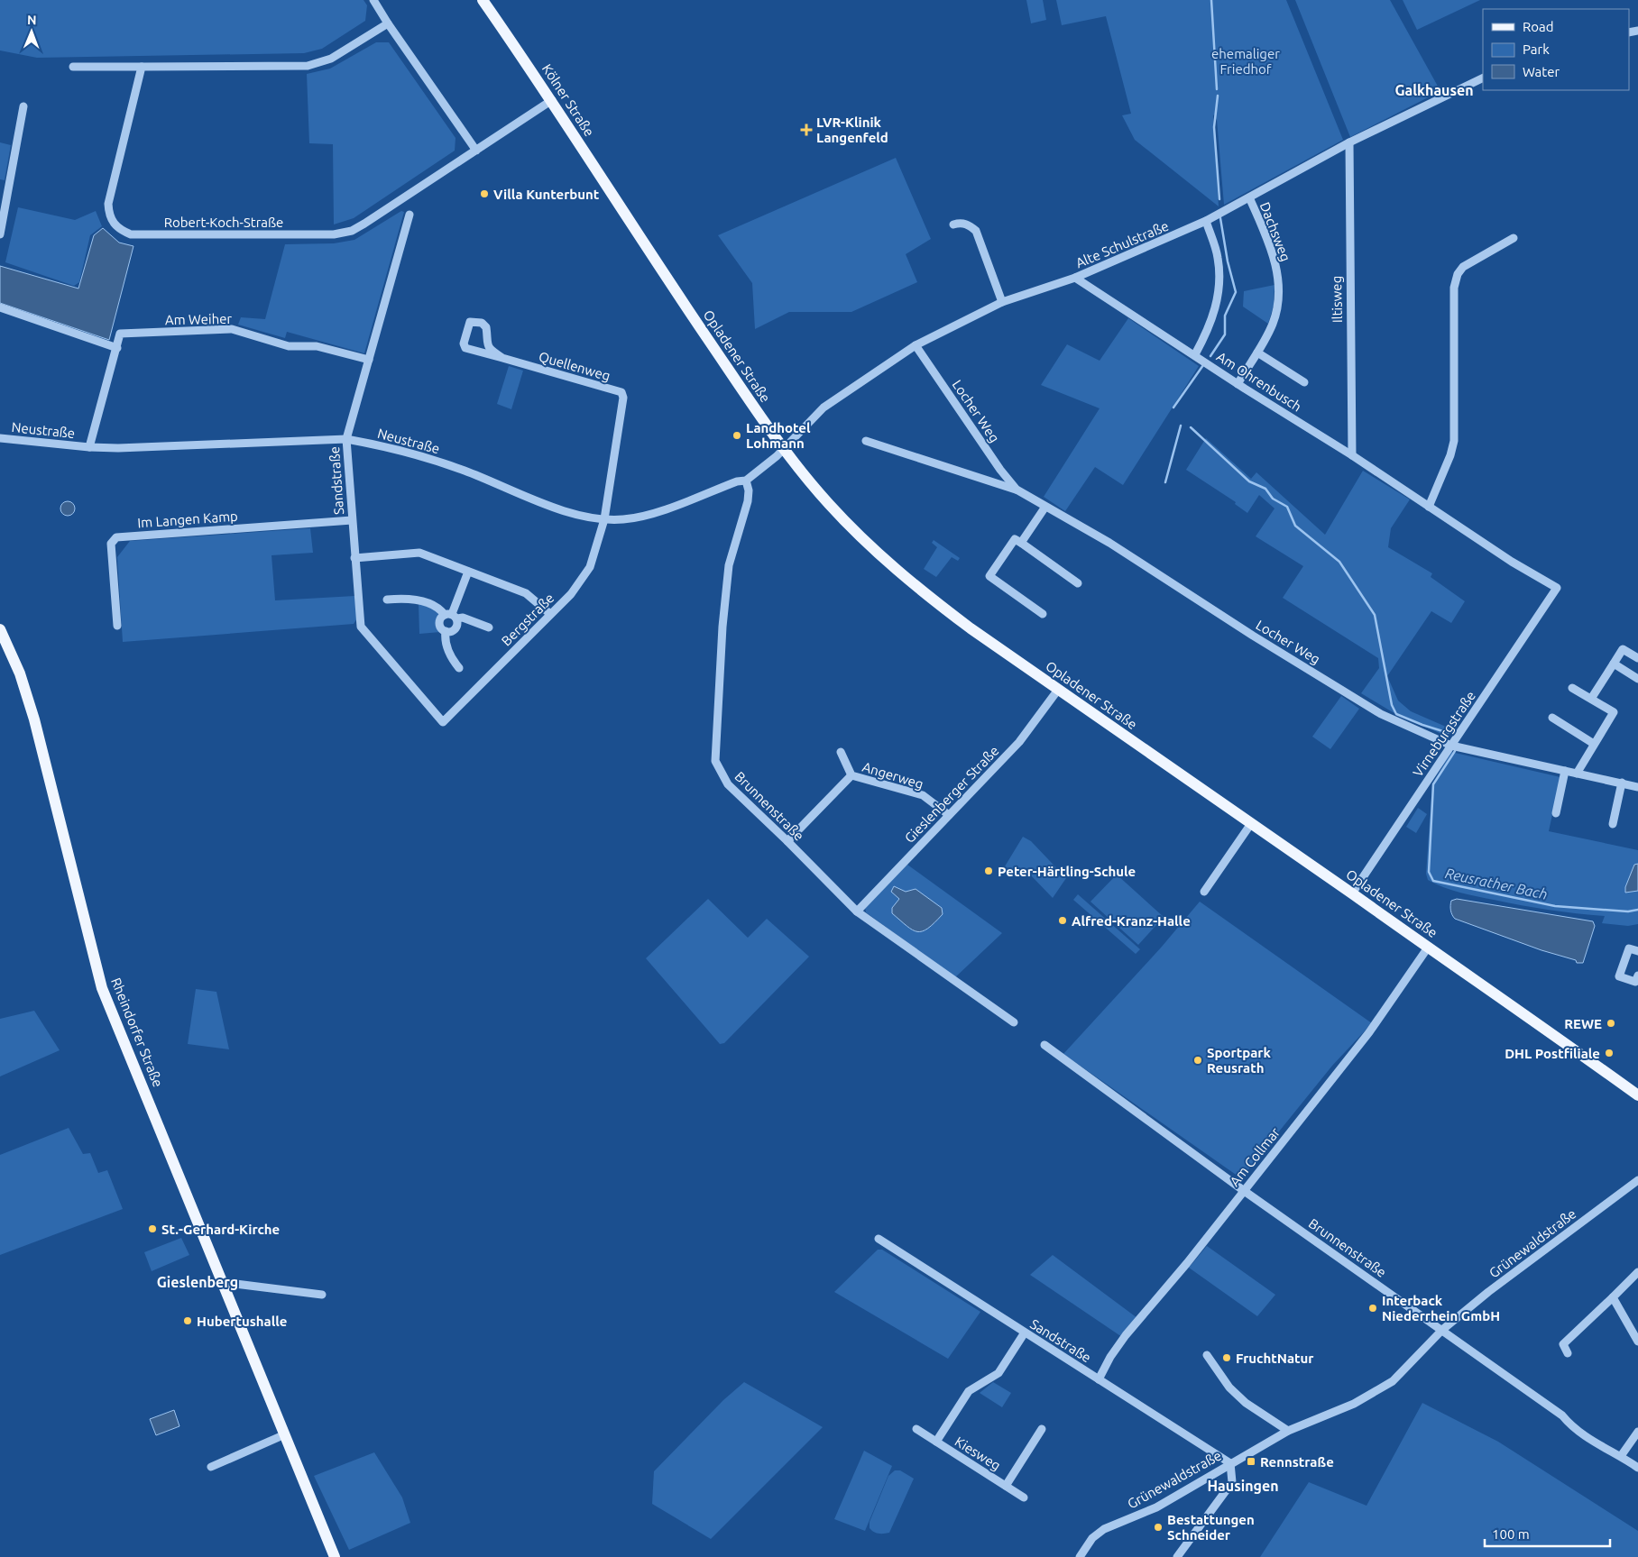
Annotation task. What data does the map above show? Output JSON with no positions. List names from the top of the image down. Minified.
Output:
{"streets":{"main road":["Kölner Straße","Opladener Straße","Rheindorfer Straße"],"street":["Robert-Koch-Straße","Dachsweg","Alte Schulstraße","Iltisweg","Am Weiher","Quellenweg","Am Ohrenbusch","Locher Weg","Neustraße","Sandstraße","Im Langen Kamp","Bergstraße","Virneburgstraße","Angerweg","Gieslenberger Straße","Brunnenstraße","Am Collmar","Grünewaldstraße","Kiesweg"]},"crossings":[["Kölner Straße","Robert-Koch-Straße"],["Kölner Straße","Opladener Straße"],["Dachsweg","Alte Schulstraße"],["Dachsweg","Am Ohrenbusch"],["Alte Schulstraße","Iltisweg"],["Alte Schulstraße","Opladener Straße"],["Alte Schulstraße","Am Ohrenbusch"],["Alte Schulstraße","Locher Weg"],["Alte Schulstraße","Neustraße"],["Iltisweg","Am Ohrenbusch"],["Am Weiher","Neustraße"],["Am Weiher","Sandstraße"],["Opladener Straße","Neustraße"],["Opladener Straße","Virneburgstraße"],["Opladener Straße","Gieslenberger Straße"],["Opladener Straße","Am Collmar"],["Quellenweg","Neustraße"],["Quellenweg","Bergstraße"],["Am Ohrenbusch","Virneburgstraße"],["Locher Weg","Virneburgstraße"],["Neustraße","Sandstraße"],["Neustraße","Bergstraße"],["Neustraße","Brunnenstraße"],["Sandstraße","Im Langen Kamp"],["Sandstraße","Bergstraße"],["Sandstraße","Am Collmar"],["Sandstraße","Grünewaldstraße"],["Sandstraße","Kiesweg"],["Angerweg","Gieslenberger Straße"],["Angerweg","Brunnenstraße"],["Gieslenberger Straße","Brunnenstraße"],["Brunnenstraße","Am Collmar"],["Brunnenstraße","Grünewaldstraße"]],"districts":["Galkhausen","Gieslenberg","Hausingen"],"water":["Reusrather Bach"],"parks":["ehemaliger Friedhof"],"places":{"health":["LVR-Klinik Langenfeld"],"other":["Villa Kunterbunt","Landhotel Lohmann","Peter-Härtling-Schule","Alfred-Kranz-Halle","REWE","DHL Postfiliale","Sportpark Reusrath","St.-Gerhard-Kirche","Interback Niederrhein GmbH","Hubertushalle","FruchtNatur","Bestattungen Schneider"],"transit":["Rennstraße"]},"legend":["Road","Park","Water"],"scale_bar":"100 m","north":"top"}
